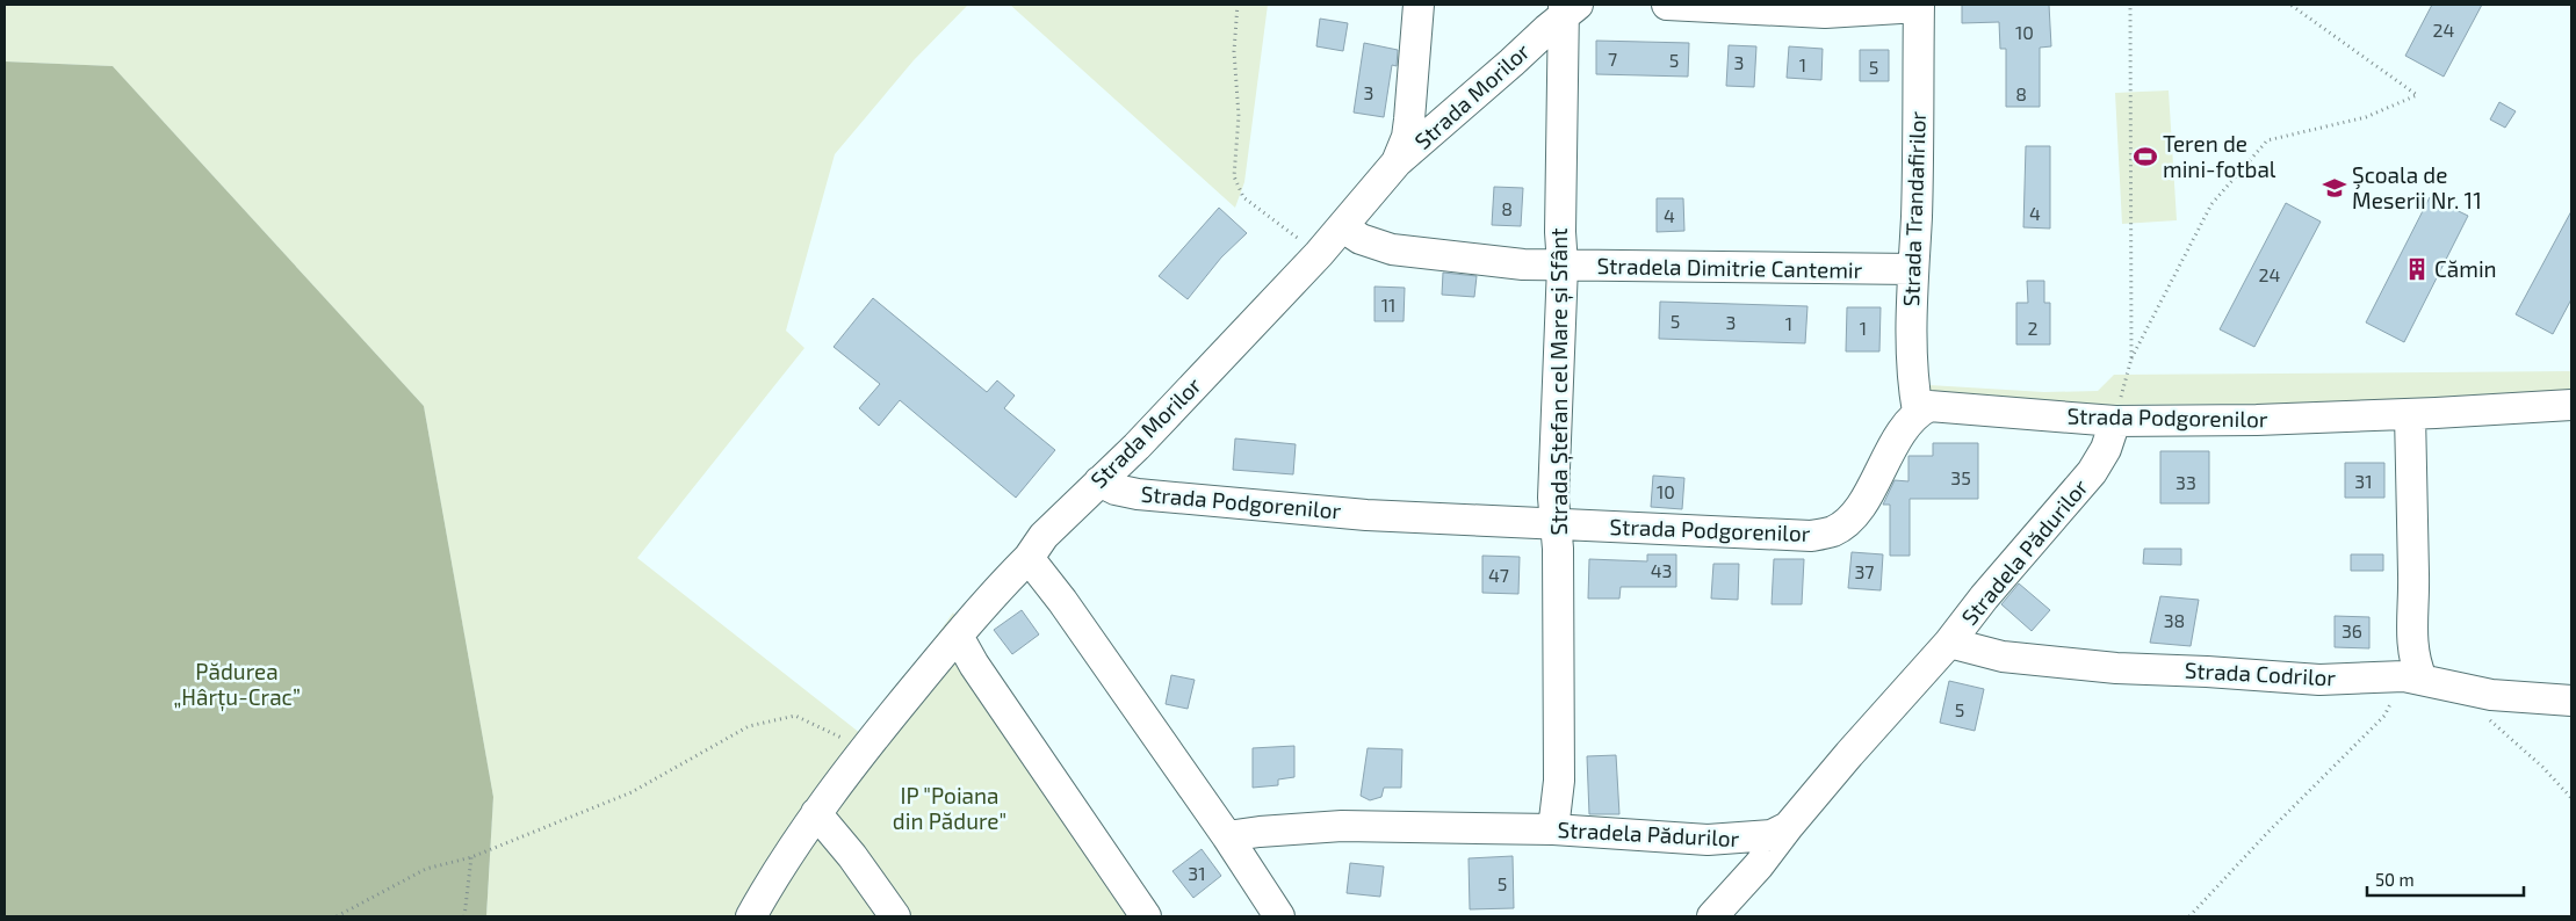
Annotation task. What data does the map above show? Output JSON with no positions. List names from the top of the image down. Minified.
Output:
{"streets":{"street":["Strada Morilor","Strada Trandafirilor","Stradela Dimitrie Cantemir","Strada Ștefan cel Mare și Sfânt","Strada Podgorenilor","Stradela Pădurilor","Strada Codrilor"]},"crossings":[["Strada Morilor","Stradela Dimitrie Cantemir"],["Strada Morilor","Strada Ștefan cel Mare și Sfânt"],["Strada Morilor","Strada Podgorenilor"],["Strada Trandafirilor","Stradela Dimitrie Cantemir"],["Strada Trandafirilor","Strada Podgorenilor"],["Stradela Dimitrie Cantemir","Strada Ștefan cel Mare și Sfânt"],["Strada Ștefan cel Mare și Sfânt","Strada Podgorenilor"],["Strada Ștefan cel Mare și Sfânt","Stradela Pădurilor"],["Strada Podgorenilor","Stradela Pădurilor"],["Stradela Pădurilor","Strada Codrilor"]],"parks":["Pădurea „Hârțu-Crac”","IP \"Poiana din Pădure\""],"places":{"sports":["Teren de mini-fotbal"],"school or university":["Şcoala de Meserii Nr. 11"],"building":["Cămin"]},"house_numbers":["24","10","7","5","3","1","5","3","8","8","4","4","24","11","5","3","1","1","2","35","31","33","10","43","37","47","38","36","5","31","5"],"scale_bar":"50 m"}
